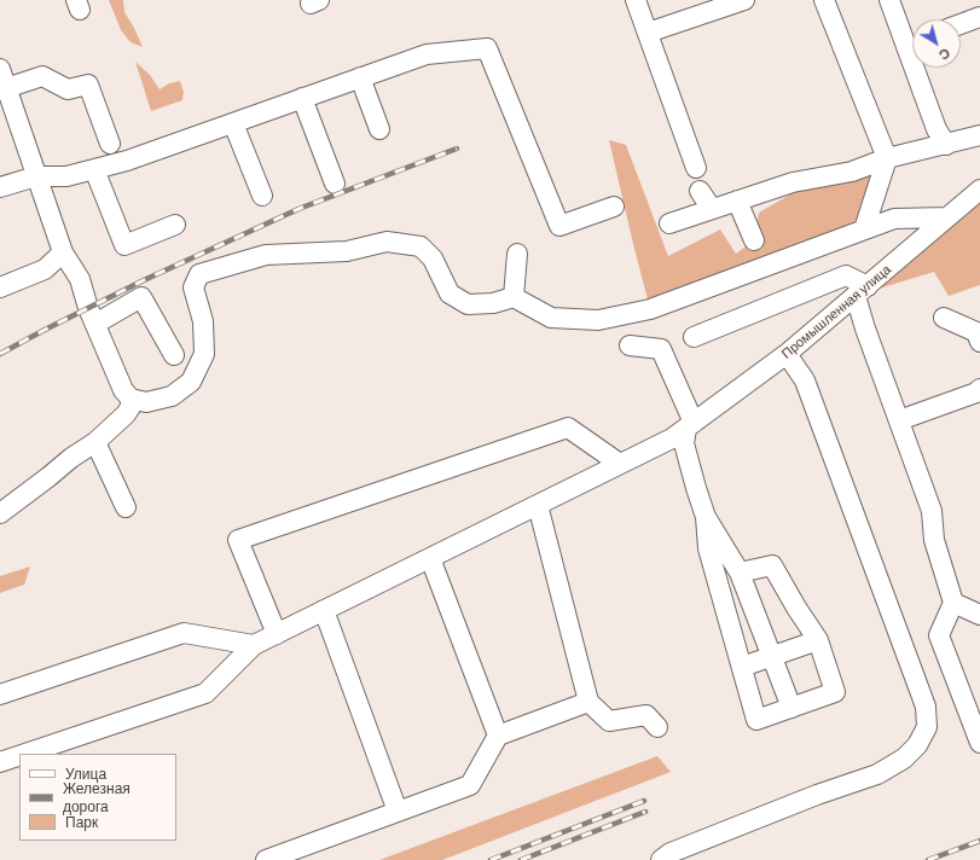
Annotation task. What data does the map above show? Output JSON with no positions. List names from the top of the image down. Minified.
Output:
{"streets":{"street":["Промышленная улица"]},"legend":["Улица","Железная дорога","Парк"],"north":"bottom right"}
